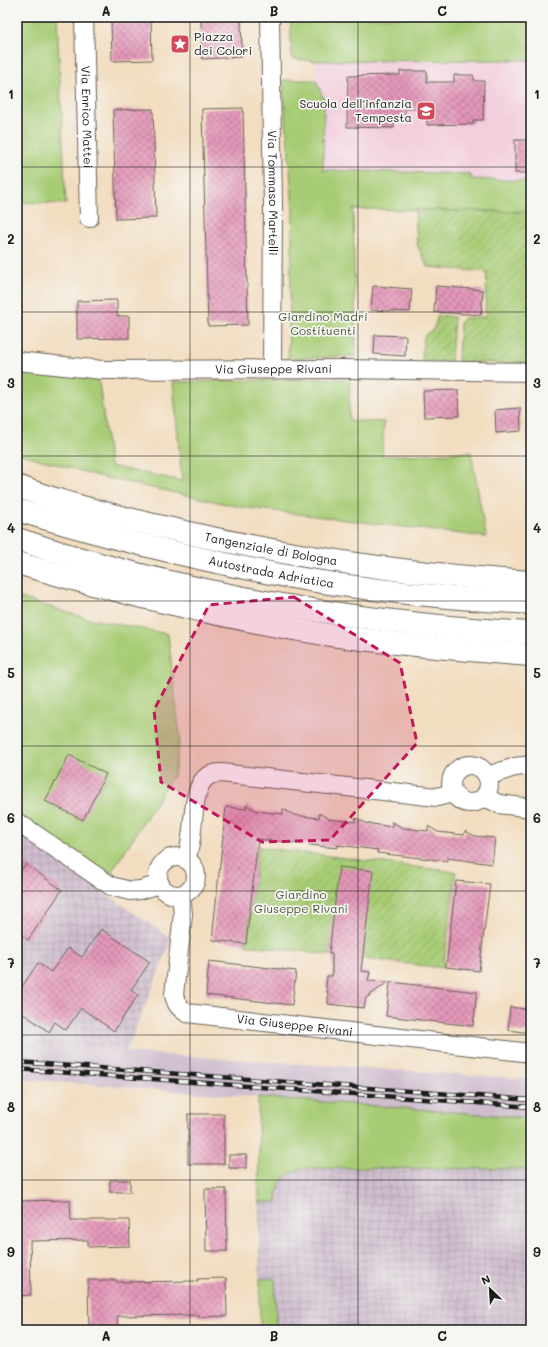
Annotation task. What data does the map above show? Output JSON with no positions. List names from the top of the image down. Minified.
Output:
{"streets":{"highway":["Tangenziale di Bologna","Autostrada Adriatica"],"street":["Via Enrico Mattei","Via Tommaso Martelli","Via Giuseppe Rivani"]},"crossings":[["Via Tommaso Martelli","Via Giuseppe Rivani"]],"parks":["Giardino Madri Costituenti","Giardino Giuseppe Rivani"],"places":{"place":["Piazza dei Colori"],"school or university":["Scuola dell'infanzia Tempesta"]},"north":"top left","grid":{"columns":["A","B","C"],"rows":["1","2","3","4","5","6","7","8","9"]}}
